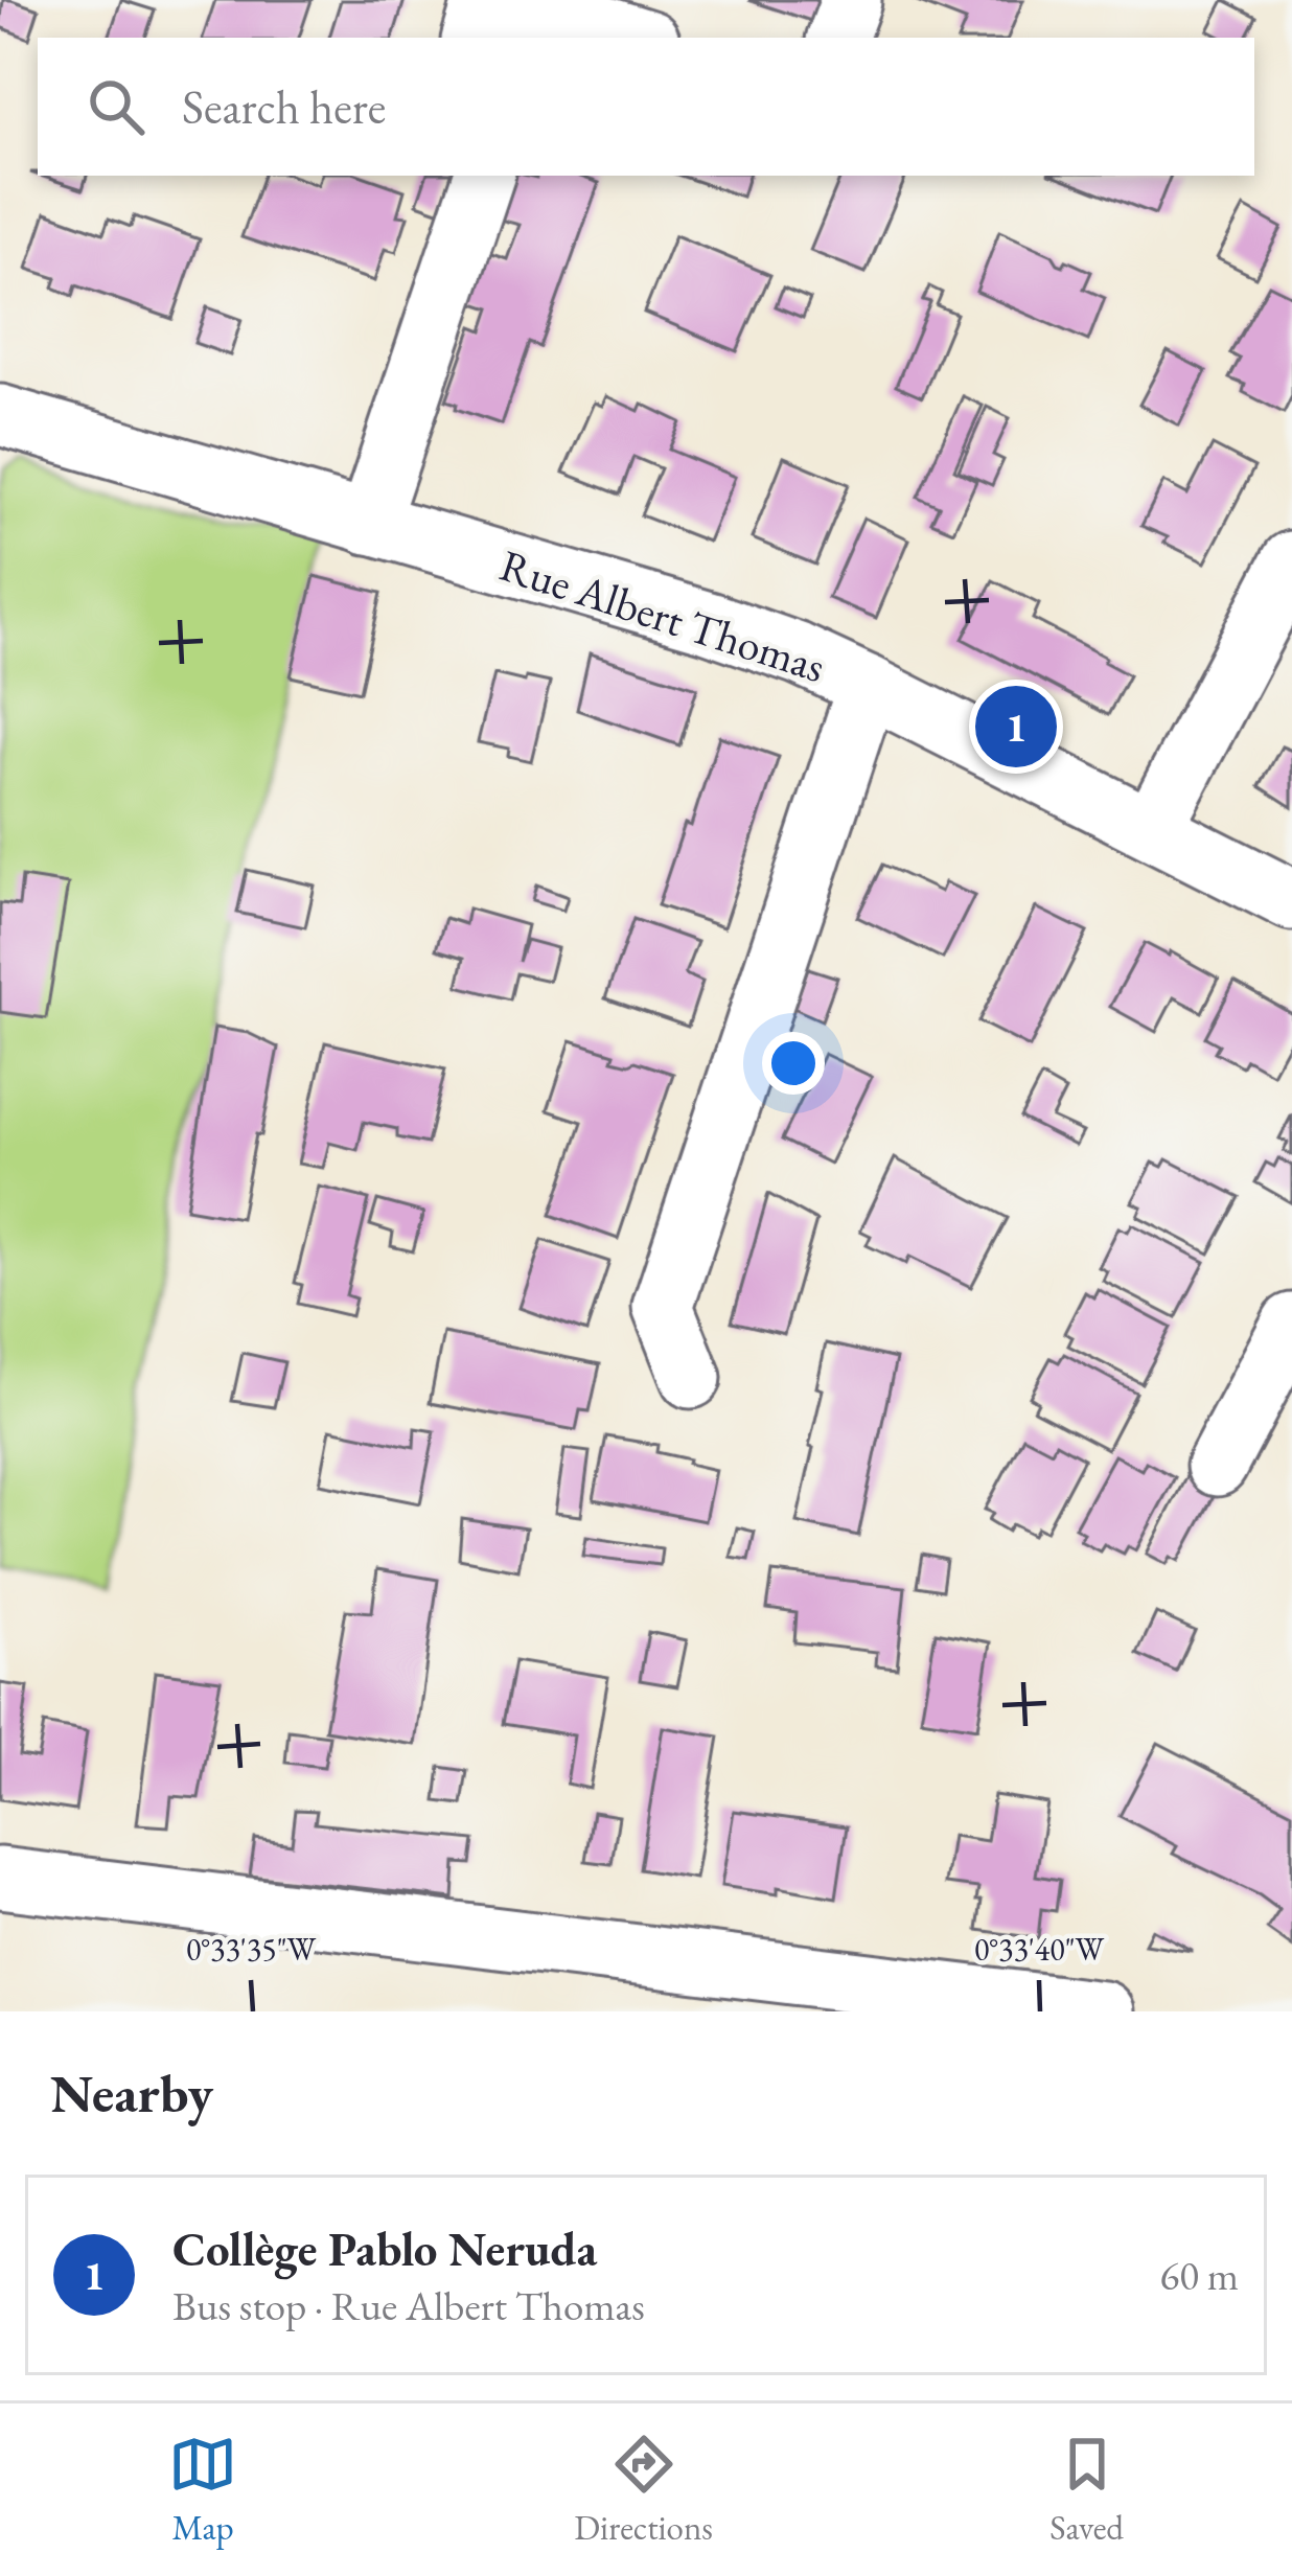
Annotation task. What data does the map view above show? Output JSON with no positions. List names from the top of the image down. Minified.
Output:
{"streets":{"street":["Rue Albert Thomas"]},"page":{"search":"Search here","pins":"1","heading":"Nearby","list":[{"mark":"1","name":"Collège Pablo Neruda","note":"Bus stop · Rue Albert Thomas","value":"60 m"}],"nav":["Map","Directions","Saved"]},"coordinates":["0°33'35\"W","0°33'40\"W"]}
